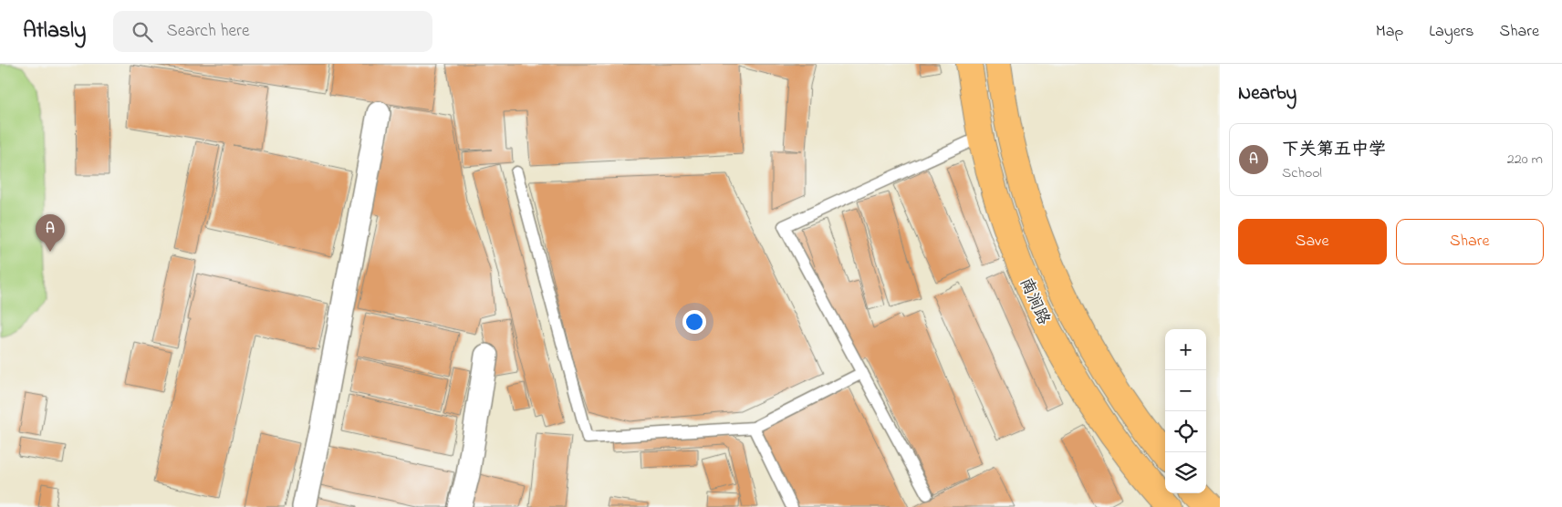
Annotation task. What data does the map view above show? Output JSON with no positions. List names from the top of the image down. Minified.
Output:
{"streets":{"highway":["南涧路"]},"page":{"header":"Atlasly","search":"Search here","nav":["Map","Layers","Share"],"heading":"Nearby","list":[{"mark":"A","name":"下关第五中学","note":"School","value":"220 m"}],"buttons":["Save","Share"],"pins":"A","map_buttons":["+","−"]}}
